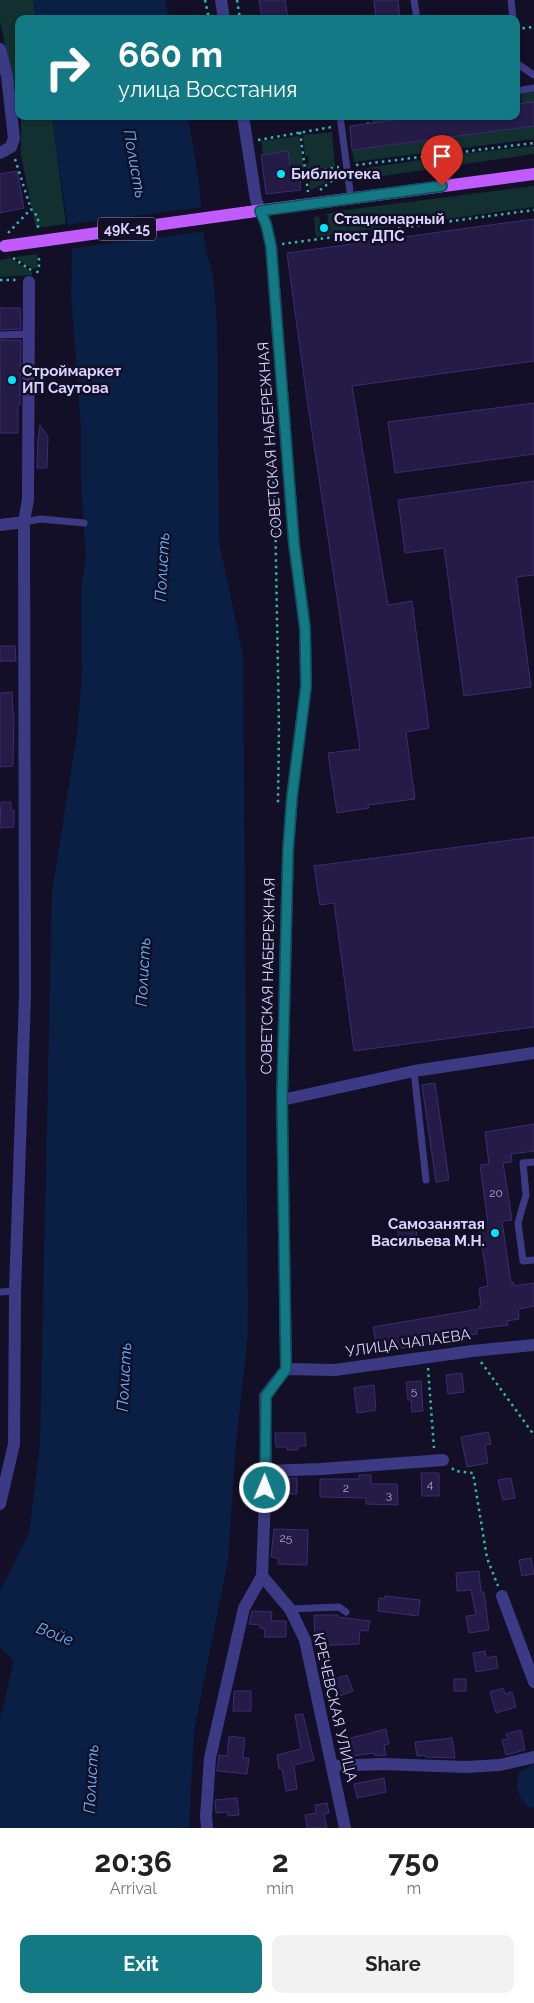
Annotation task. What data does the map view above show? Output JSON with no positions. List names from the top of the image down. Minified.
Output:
{"streets":{"main road":["49К-15"],"street":["СОВЕТСКАЯ НАБЕРЕЖНАЯ","УЛИЦА ЧАПАЕВА","КРЕЧЕВСКАЯ УЛИЦА"]},"crossings":[["49К-15","СОВЕТСКАЯ НАБЕРЕЖНАЯ"],["СОВЕТСКАЯ НАБЕРЕЖНАЯ","УЛИЦА ЧАПАЕВА"]],"water":["Полисть","Войе"],"places":["Библиотека","Стационарный пост ДПС","Строймаркет ИП Саутова","Самозанятая Васильева М.Н."],"house_numbers":["20","5","4","2","3","25"],"page":{"turn":["660 m","улица Восстания"],"eta":["20:36","Arrival","2","min","750","m"],"buttons":["Exit","Share"]}}
